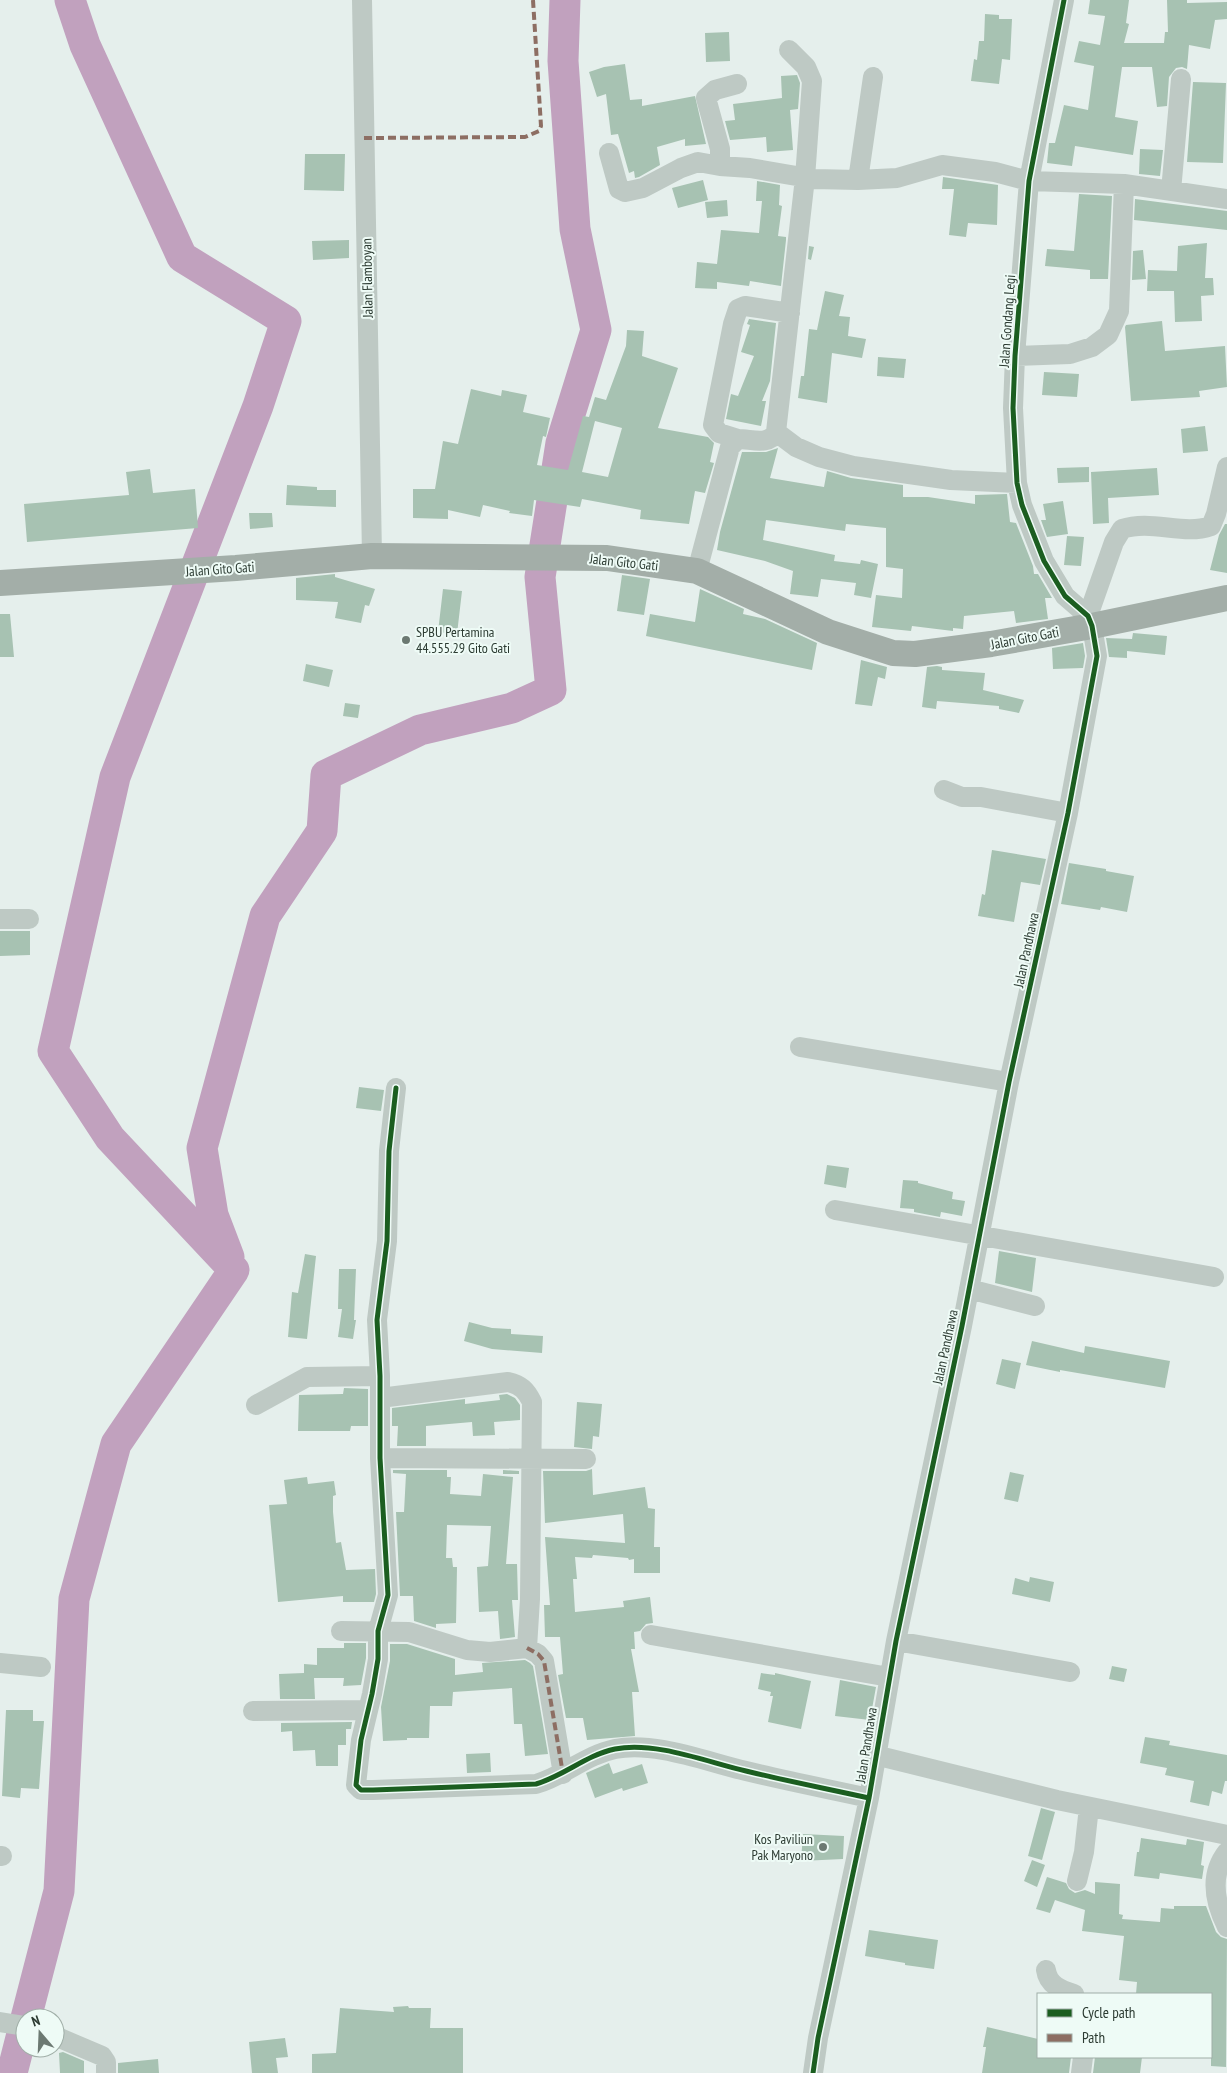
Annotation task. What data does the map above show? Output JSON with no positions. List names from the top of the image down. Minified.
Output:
{"streets":{"main road":["Jalan Gito Gati"],"street":["Jalan Flamboyan","Jalan Gondang Legi","Jalan Pandhawa"]},"crossings":[["Jalan Flamboyan","Jalan Gito Gati"],["Jalan Gondang Legi","Jalan Gito Gati"],["Jalan Gondang Legi","Jalan Pandhawa"],["Jalan Gito Gati","Jalan Pandhawa"]],"places":["SPBU Pertamina 44.555.29 Gito Gati","Kos Paviliun Pak Maryono"],"legend":["Cycle path","Path"],"north":"top"}
